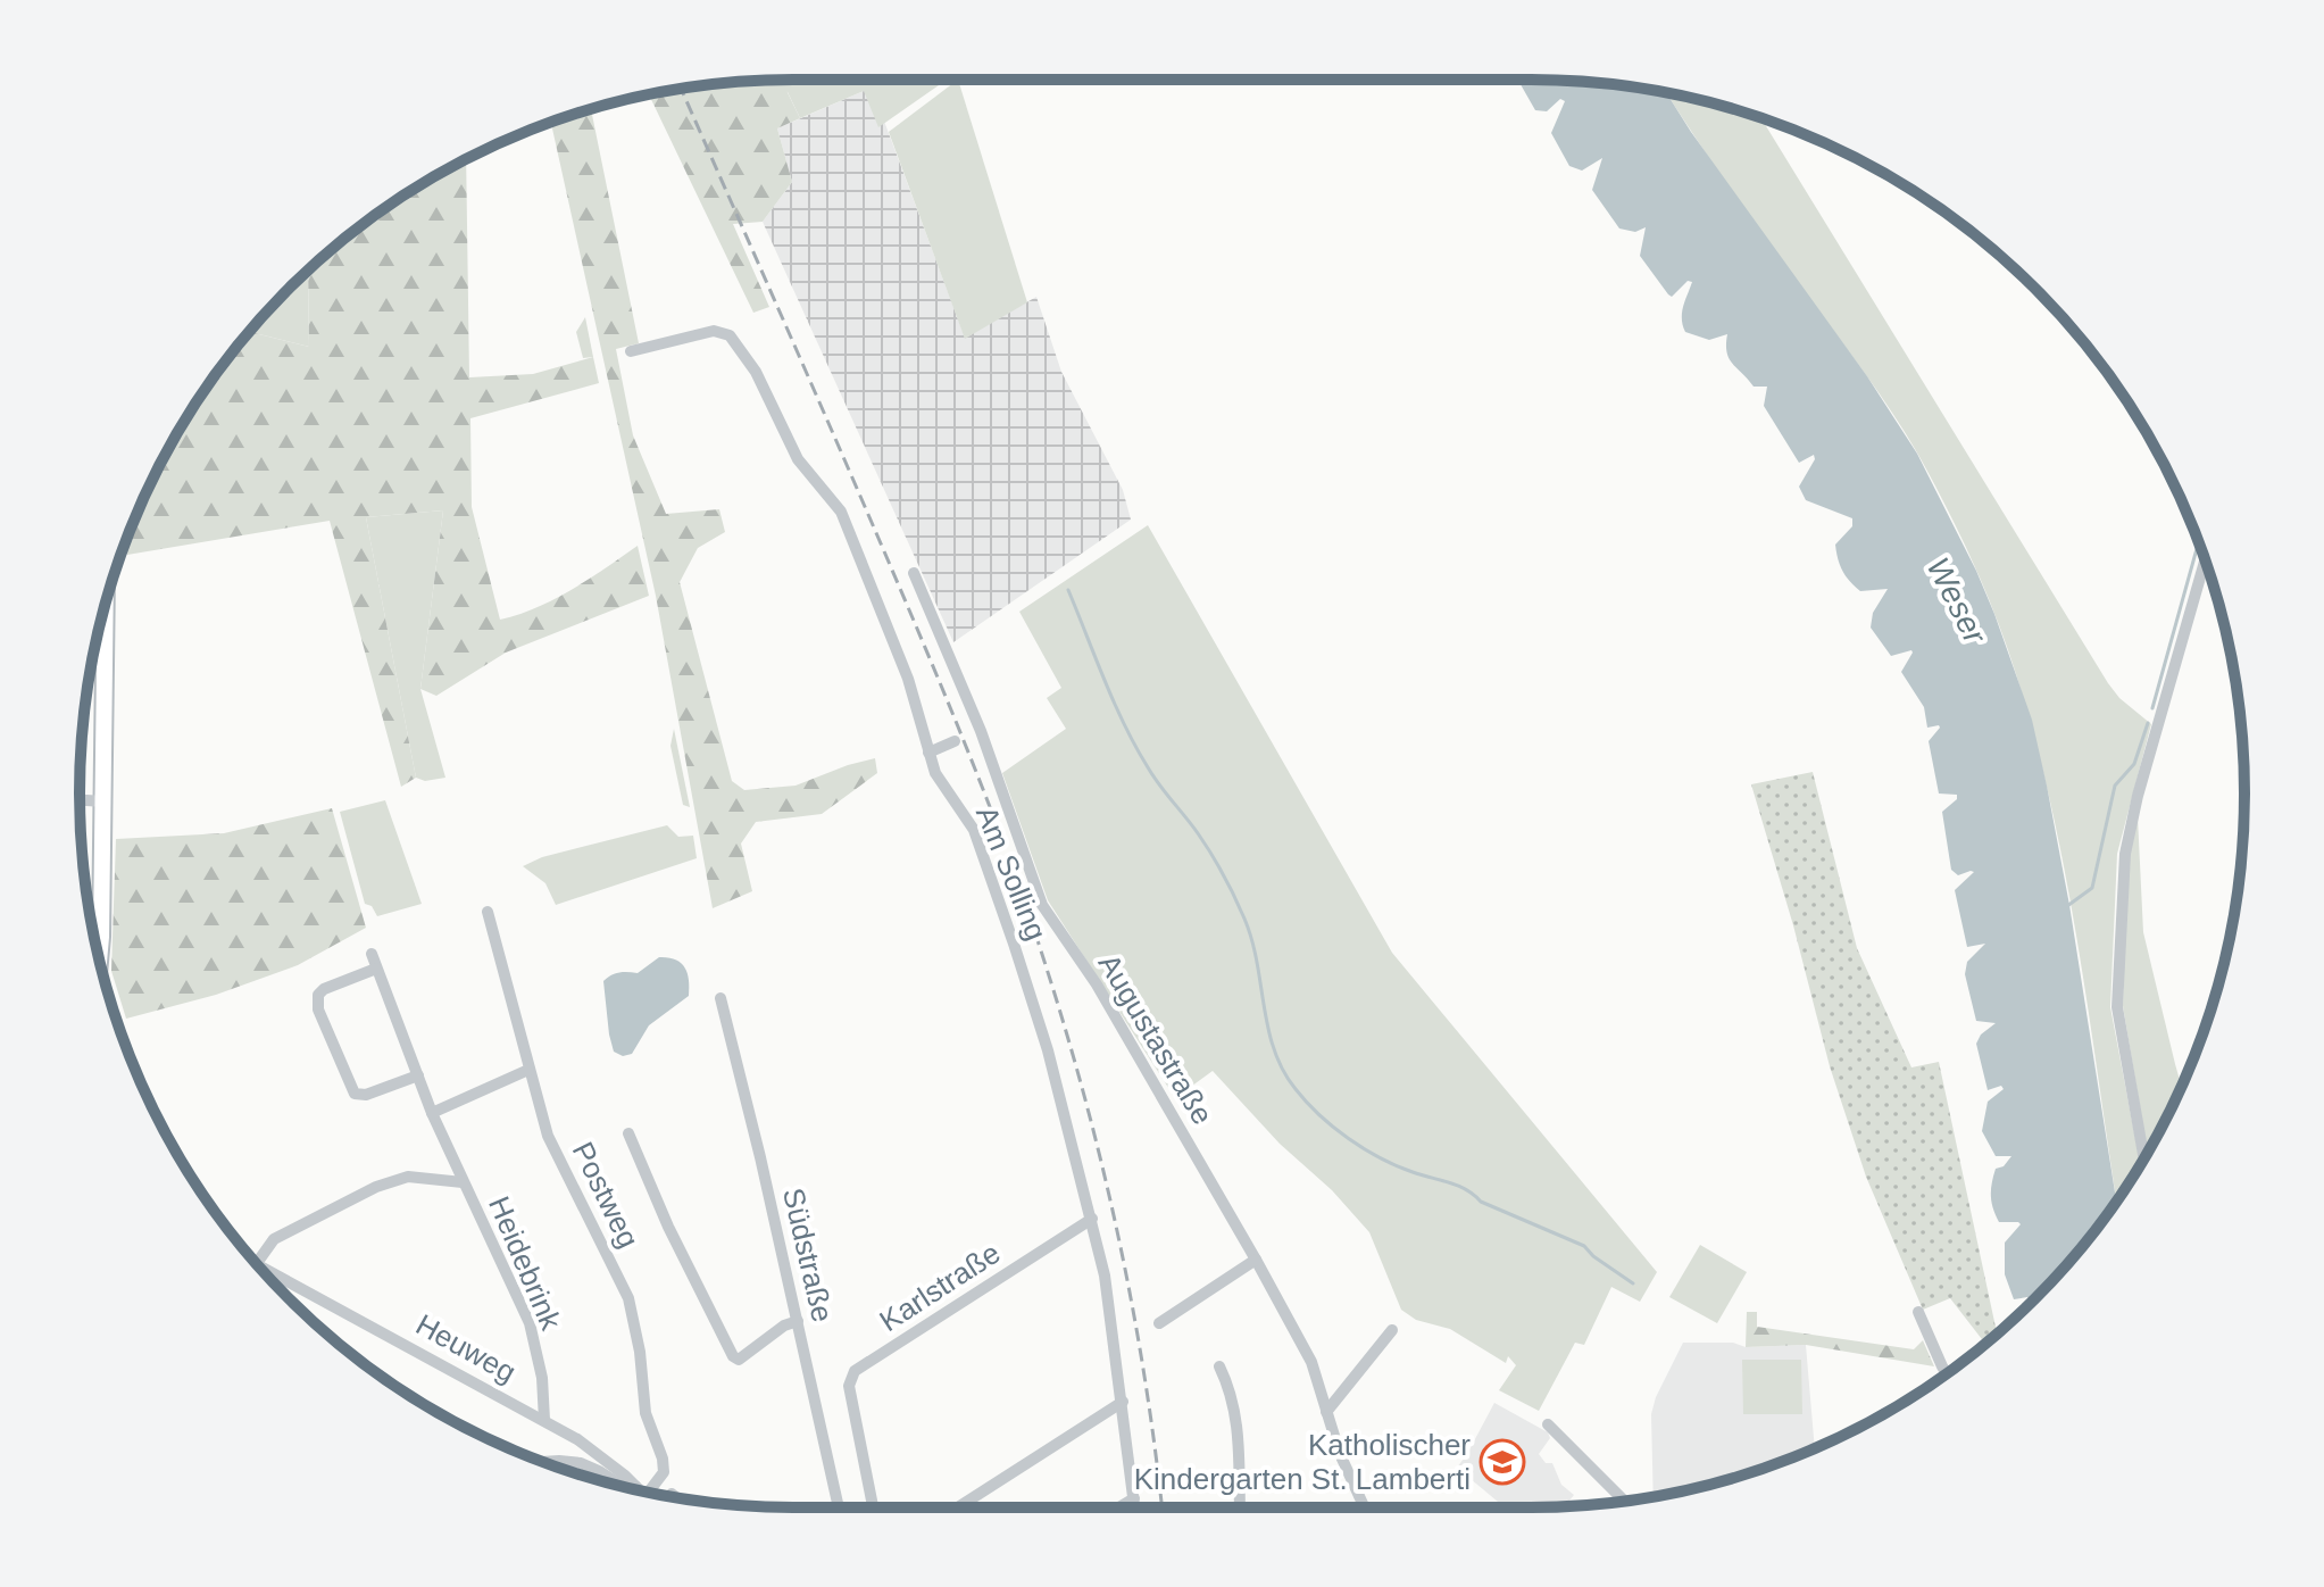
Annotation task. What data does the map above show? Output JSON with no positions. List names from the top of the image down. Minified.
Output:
{"streets":{"street":["Am Solling","Augustastraße","Postweg","Südstraße","Heidebrink","Karlstraße","Heuweg"]},"crossings":[["Am Solling","Karlstraße"],["Postweg","Heuweg"],["Heidebrink","Heuweg"]],"water":["Weser"],"places":{"school or university":["Katholischer Kindergarten St. Lamberti"]}}
